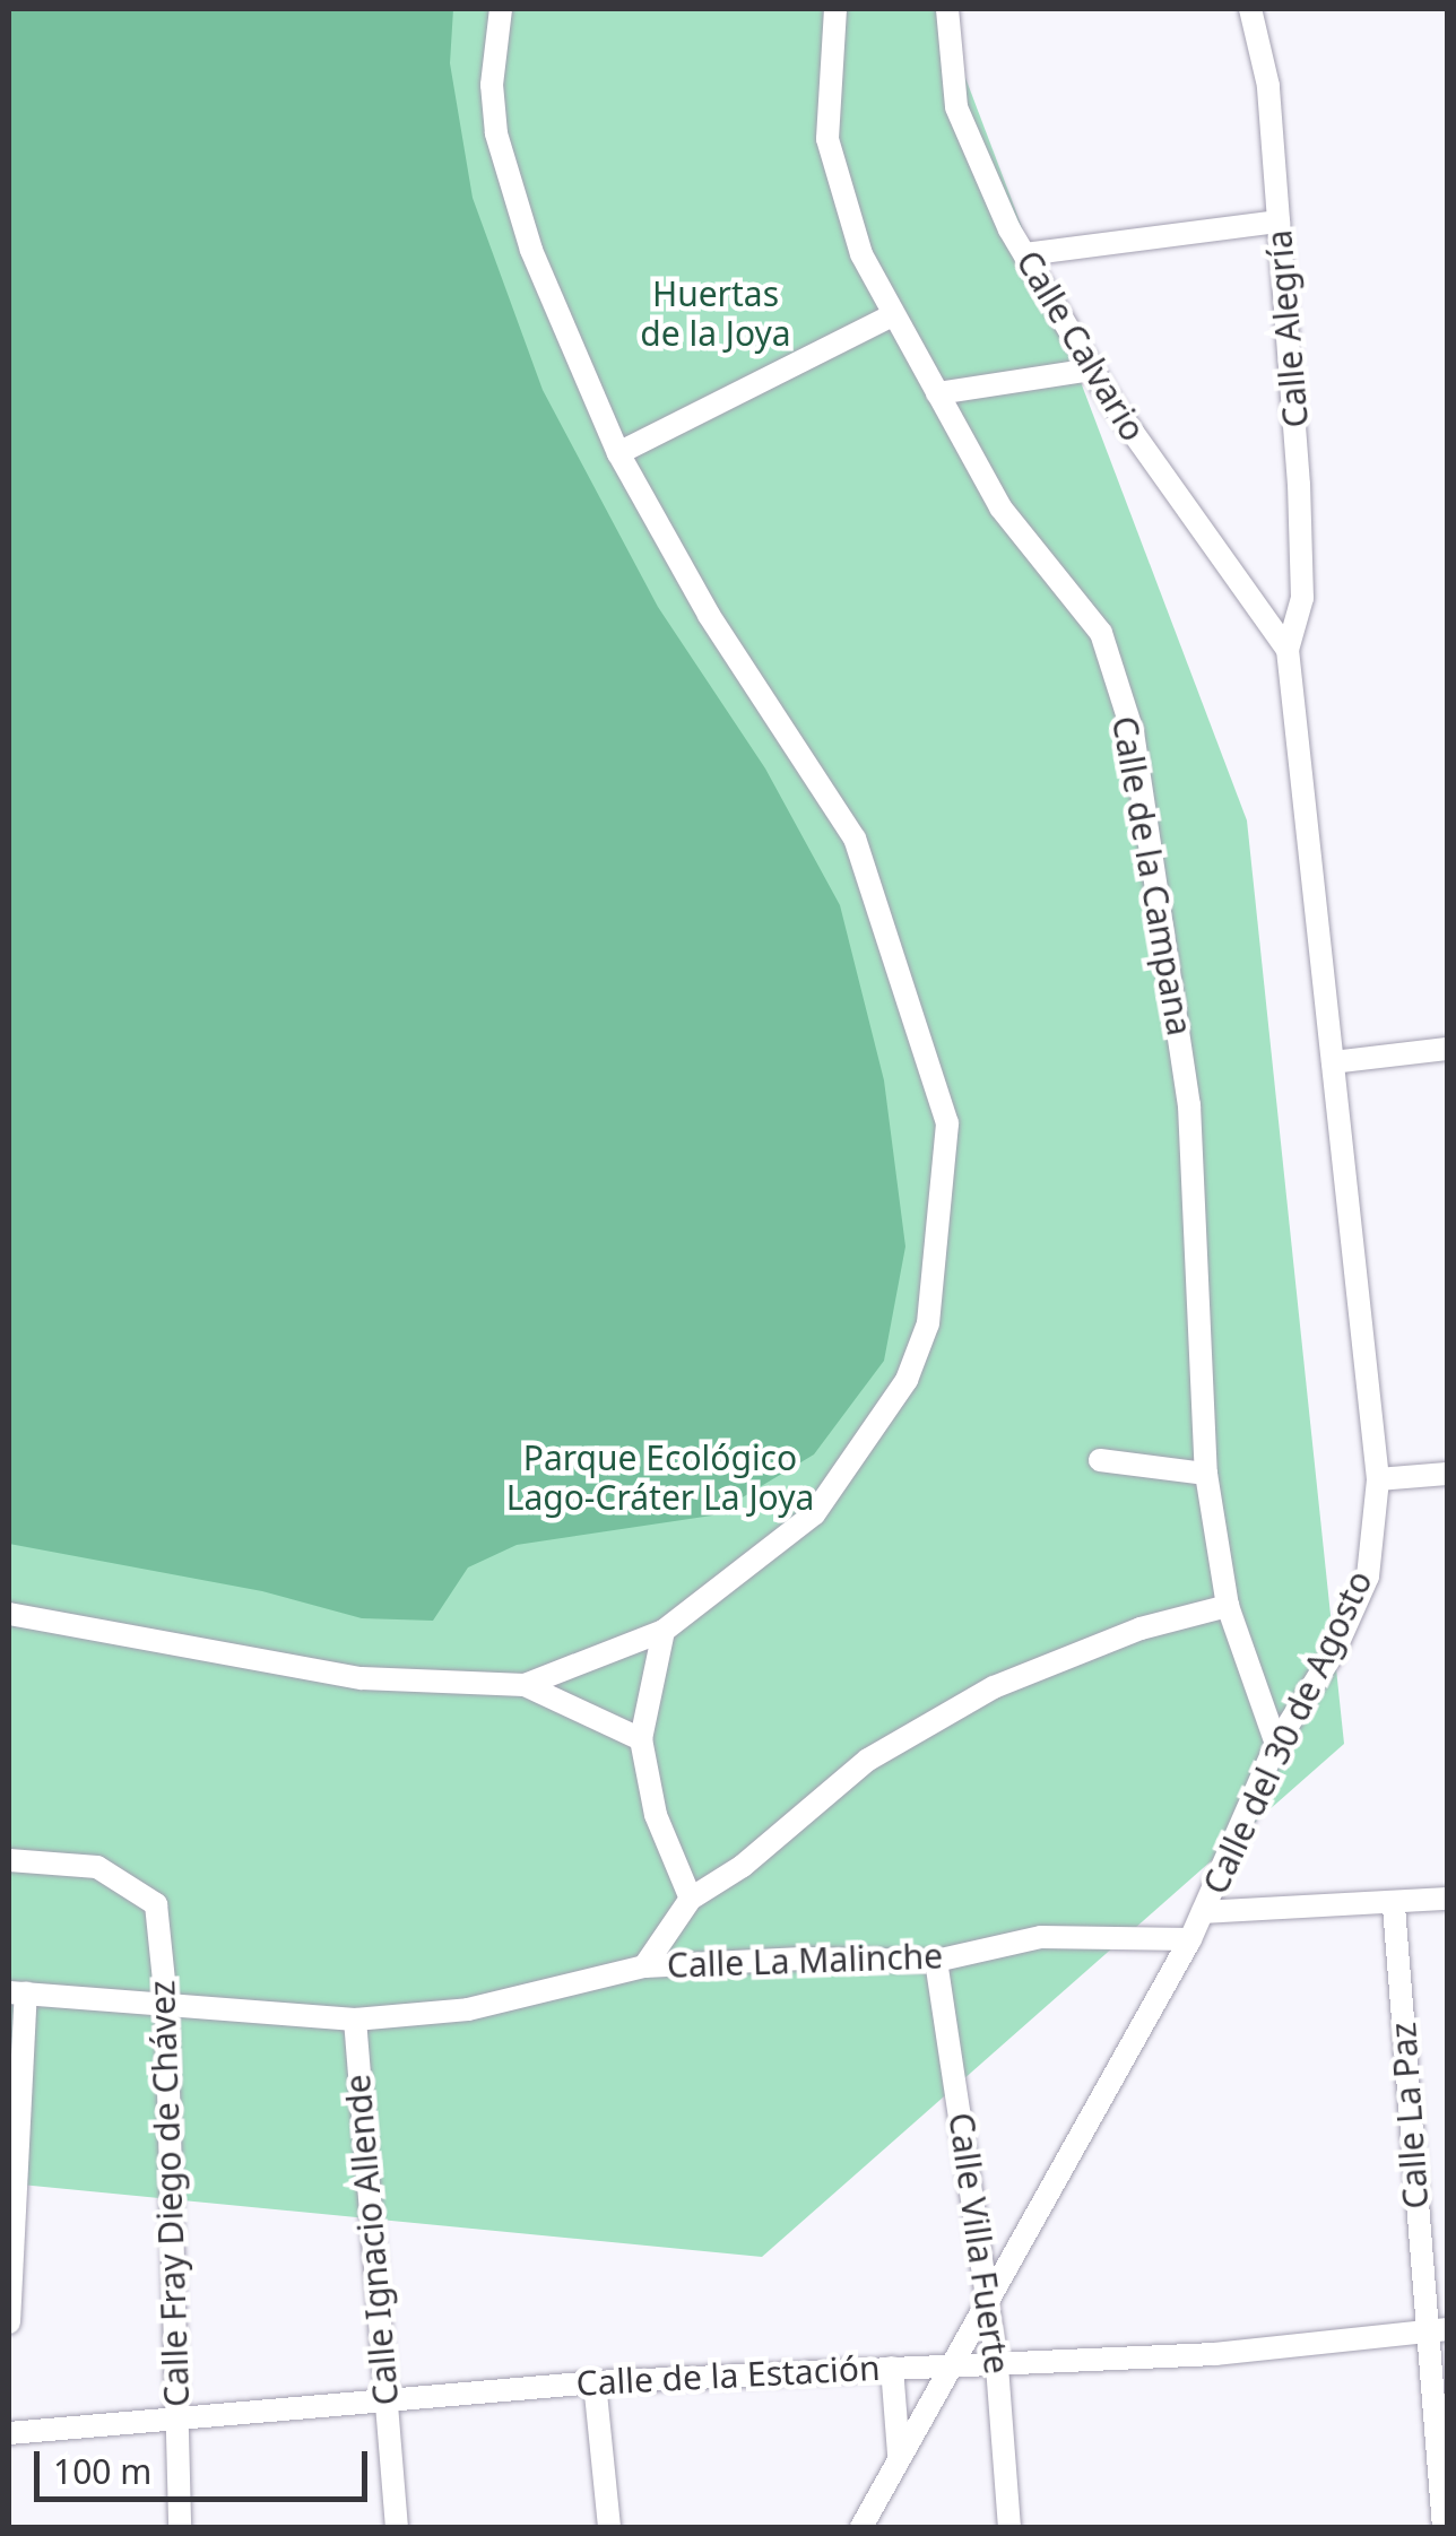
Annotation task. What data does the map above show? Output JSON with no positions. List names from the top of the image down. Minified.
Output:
{"streets":{"street":["Calle Alegría","Calle Calvario","Calle de la Campana","Calle del 30 de Agosto","Calle La Malinche","Calle La Paz","Calle Fray Diego de Chávez","Calle Ignacio Allende","Calle Villa Fuerte","Calle de la Estación"]},"crossings":[["Calle Alegría","Calle Calvario"],["Calle Alegría","Calle del 30 de Agosto"],["Calle Calvario","Calle del 30 de Agosto"],["Calle de la Campana","Calle del 30 de Agosto"],["Calle del 30 de Agosto","Calle La Malinche"],["Calle del 30 de Agosto","Calle Villa Fuerte"],["Calle del 30 de Agosto","Calle de la Estación"],["Calle La Malinche","Calle Fray Diego de Chávez"],["Calle La Malinche","Calle Ignacio Allende"],["Calle La Malinche","Calle Villa Fuerte"],["Calle La Paz","Calle de la Estación"],["Calle Fray Diego de Chávez","Calle de la Estación"],["Calle Ignacio Allende","Calle de la Estación"],["Calle Villa Fuerte","Calle de la Estación"]],"parks":["Huertas de la Joya","Parque Ecológico Lago-Cráter La Joya"],"scale_bar":"100 m"}
